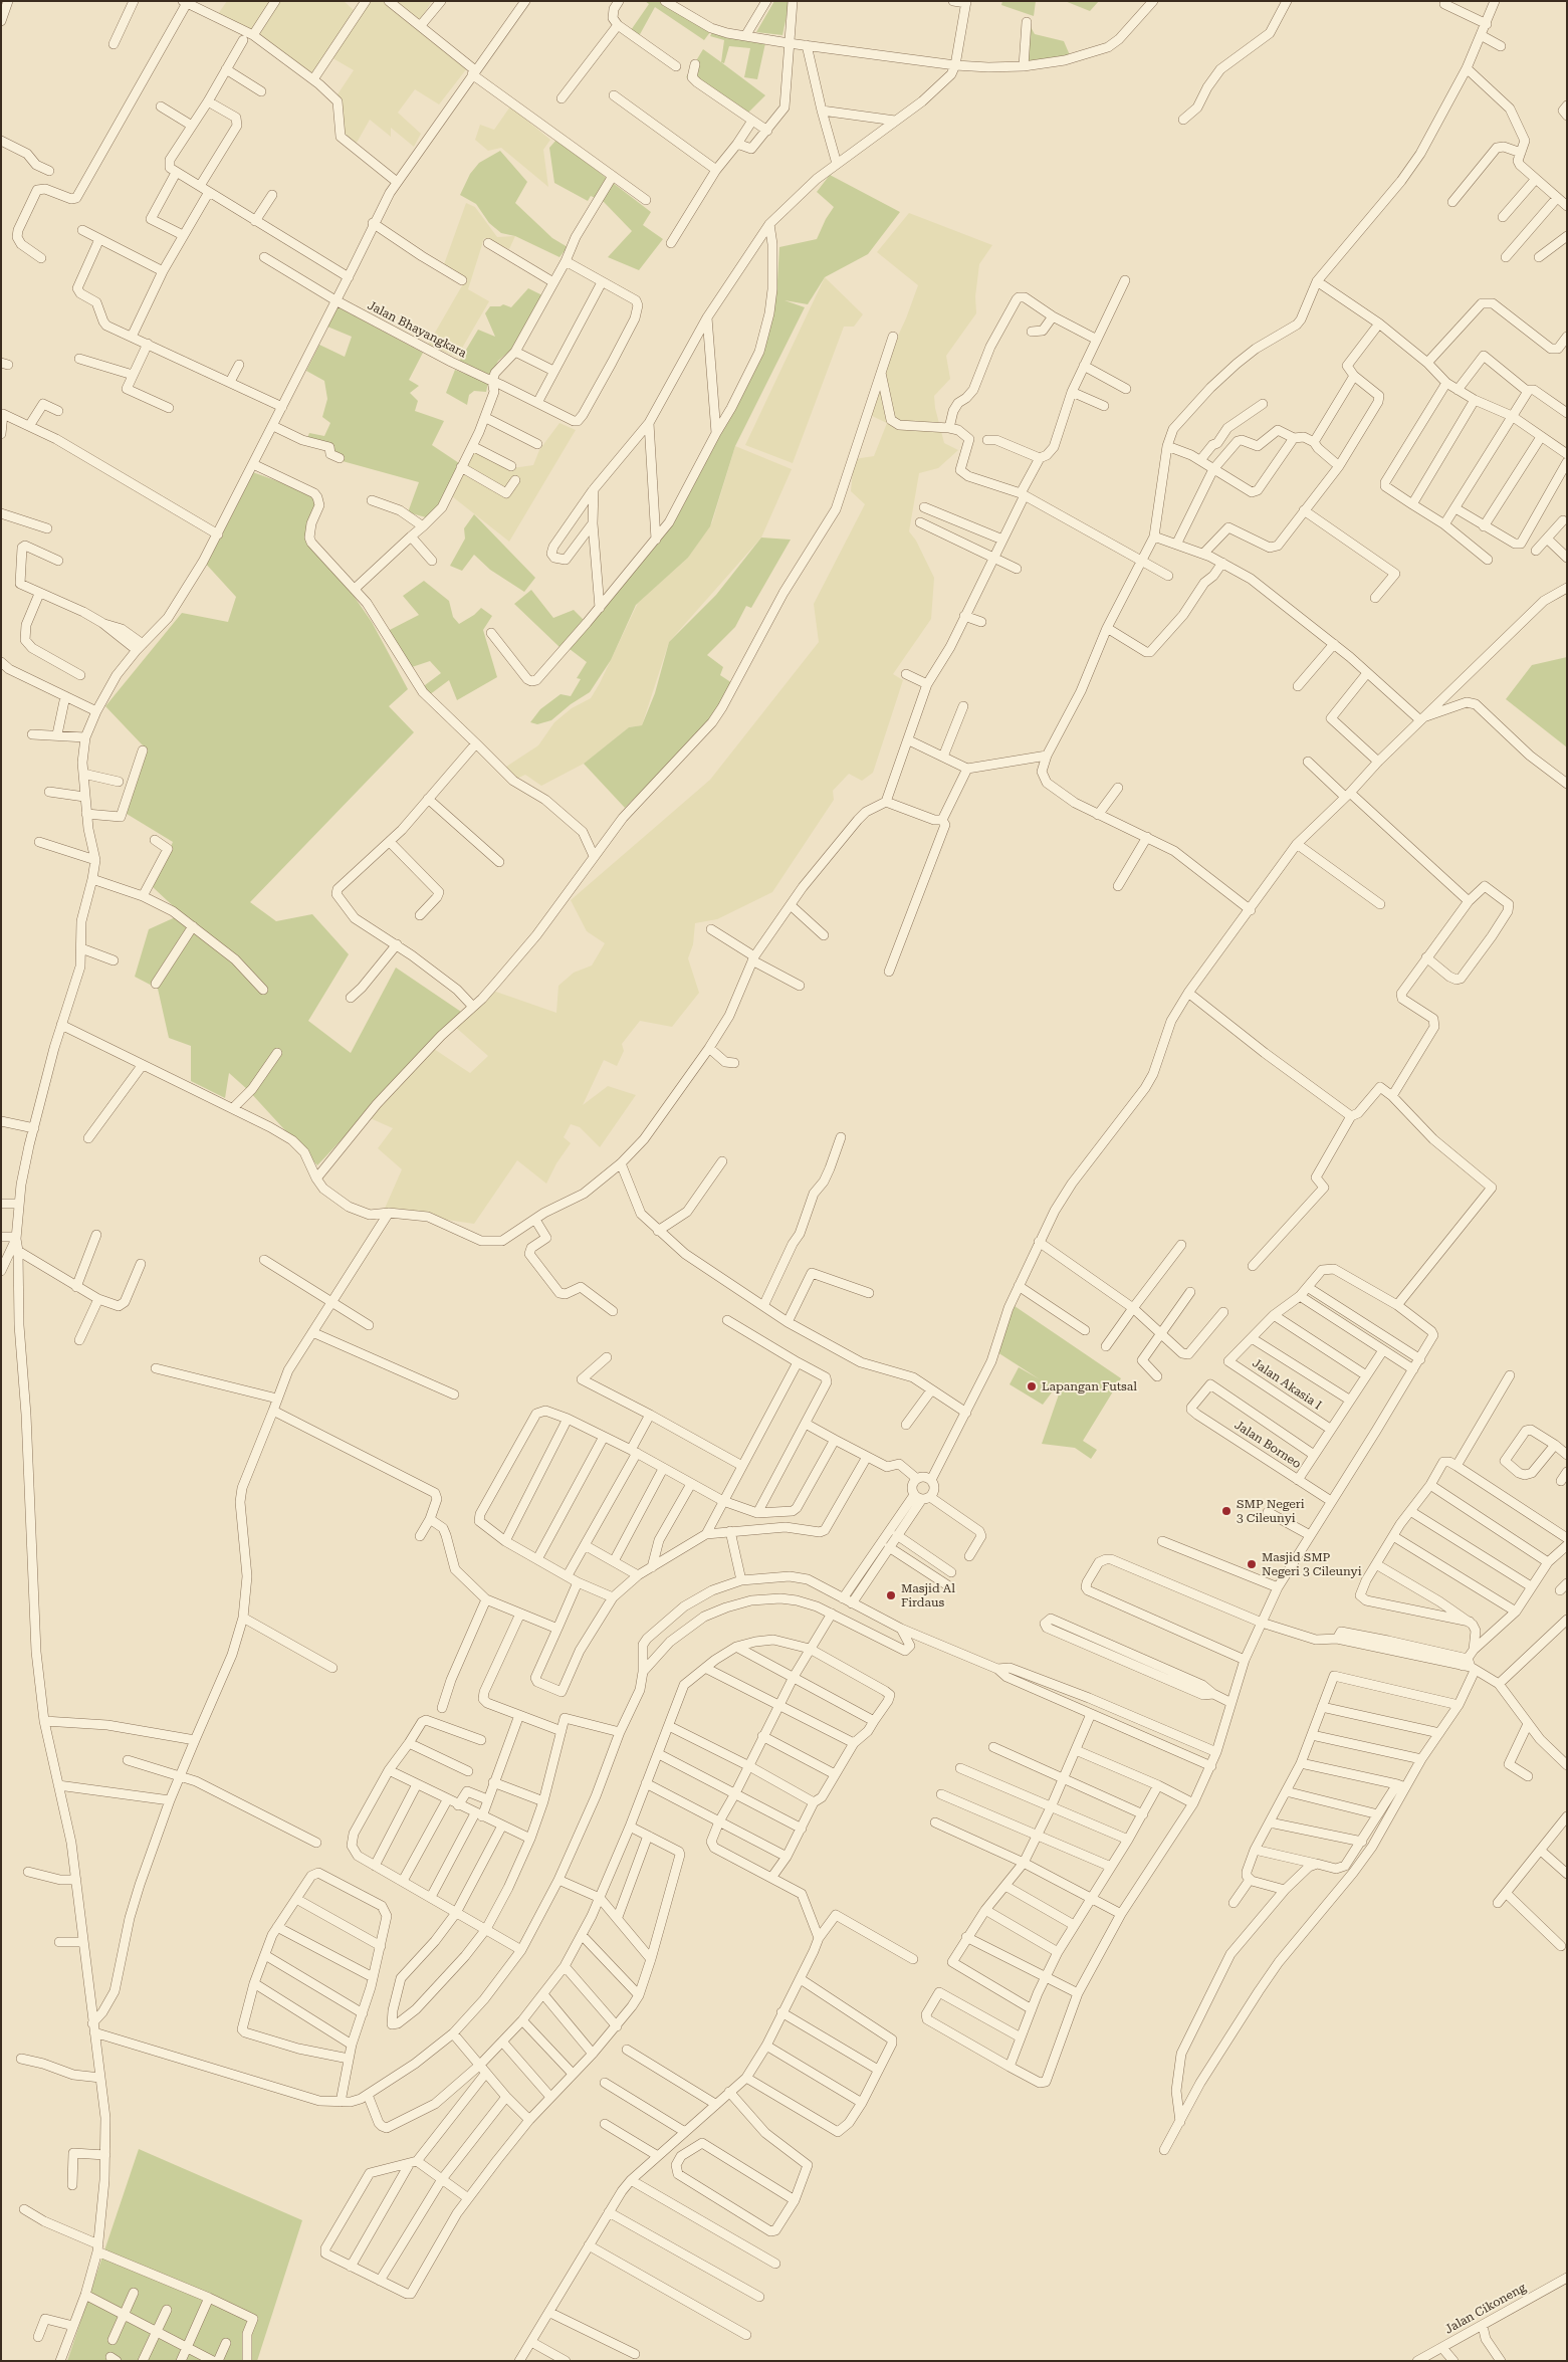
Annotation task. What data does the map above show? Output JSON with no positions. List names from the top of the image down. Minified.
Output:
{"streets":{"street":["Jalan Bhayangkara","Jalan Akasia I","Jalan Borneo","Jalan Cikoneng"]},"places":["Lapangan Futsal","SMP Negeri 3 Cileunyi","Masjid SMP Negeri 3 Cileunyi","Masjid Al Firdaus"]}
